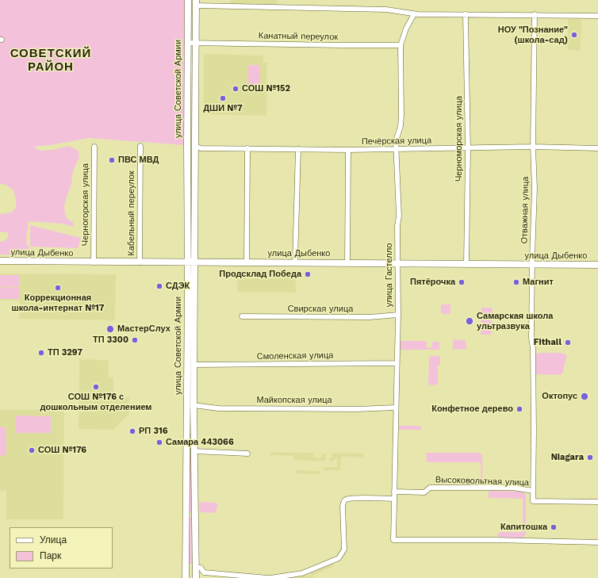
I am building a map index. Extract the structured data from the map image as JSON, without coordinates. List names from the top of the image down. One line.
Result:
{"streets":{"main road":["улица Советской Армии","улица Дыбенко"],"street":["Канатный переулок","Черноморская улица","Печёрская улица","Черногорская улица","Отважная улица","Кабельный переулок","улица Гастелло","Свирская улица","Смоленская улица","Майкопская улица","Высоковольтная улица"]},"crossings":[["Канатный переулок","улица Советской Армии"],["Канатный переулок","улица Гастелло"],["улица Советской Армии","Печёрская улица"],["улица Советской Армии","улица Дыбенко"],["улица Советской Армии","Смоленская улица"],["улица Советской Армии","Майкопская улица"],["Черноморская улица","Печёрская улица"],["Черноморская улица","улица Дыбенко"],["Печёрская улица","Отважная улица"],["Печёрская улица","улица Гастелло"],["Черногорская улица","улица Дыбенко"],["Отважная улица","улица Дыбенко"],["Отважная улица","Высоковольтная улица"],["Кабельный переулок","улица Дыбенко"],["улица Дыбенко","улица Гастелло"],["улица Гастелло","Свирская улица"],["улица Гастелло","Смоленская улица"],["улица Гастелло","Майкопская улица"],["улица Гастелло","Высоковольтная улица"]],"districts":["СОВЕТСКИЙ РАЙОН"],"places":["НОУ \"Познание\" (школа-сад)","СОШ №152","ДШИ №7","ПВС МВД","Продсклад Победа","Пятёрочка","Магнит","СДЭК","Коррекционная школа-интернат №17","Самарская школа ультразвука","МастерСлух","ТП 3300","Fithall","ТП 3297","СОШ №176 с дошкольным отделением","Октопус","Конфетное дерево","РП 316","Самара 443066","СОШ №176","Niagara","Капитошка"],"legend":["Улица","Парк"]}
